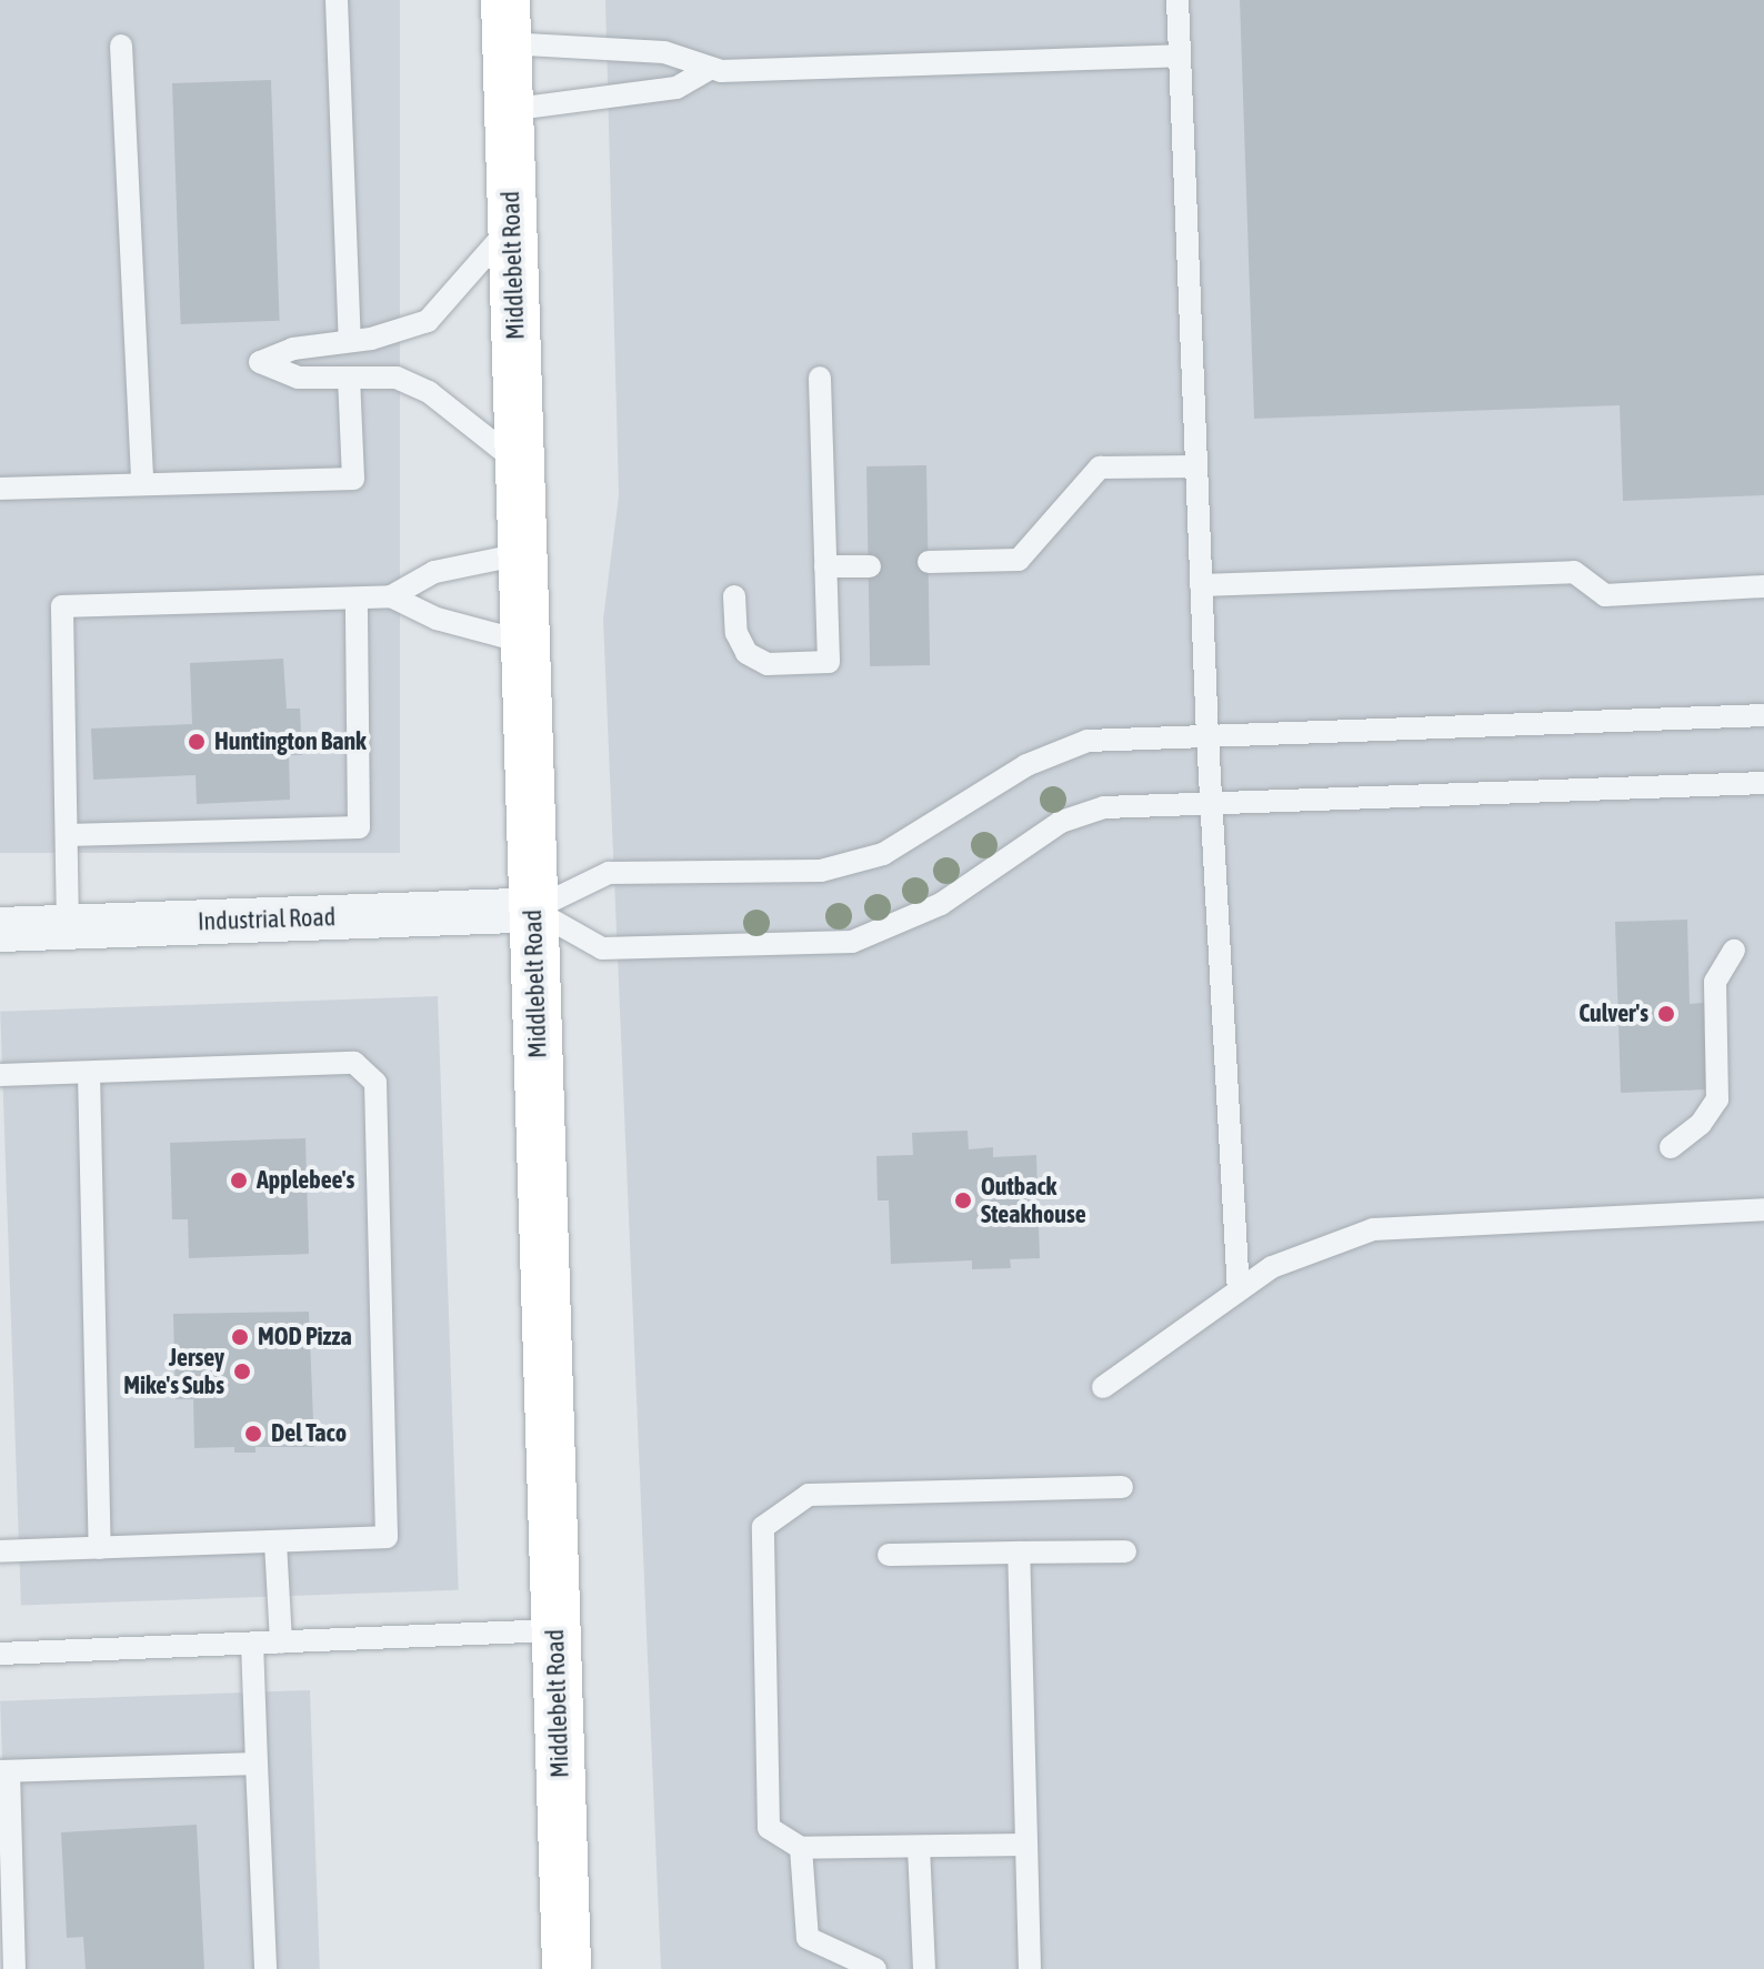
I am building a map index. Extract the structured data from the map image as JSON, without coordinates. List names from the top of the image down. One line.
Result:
{"streets":{"main road":["Middlebelt Road"],"street":["Industrial Road"]},"crossings":[["Middlebelt Road","Industrial Road"]],"places":["Huntington Bank","Culver's","Applebee's","Outback Steakhouse","MOD Pizza","Jersey Mike's Subs","Del Taco"]}
